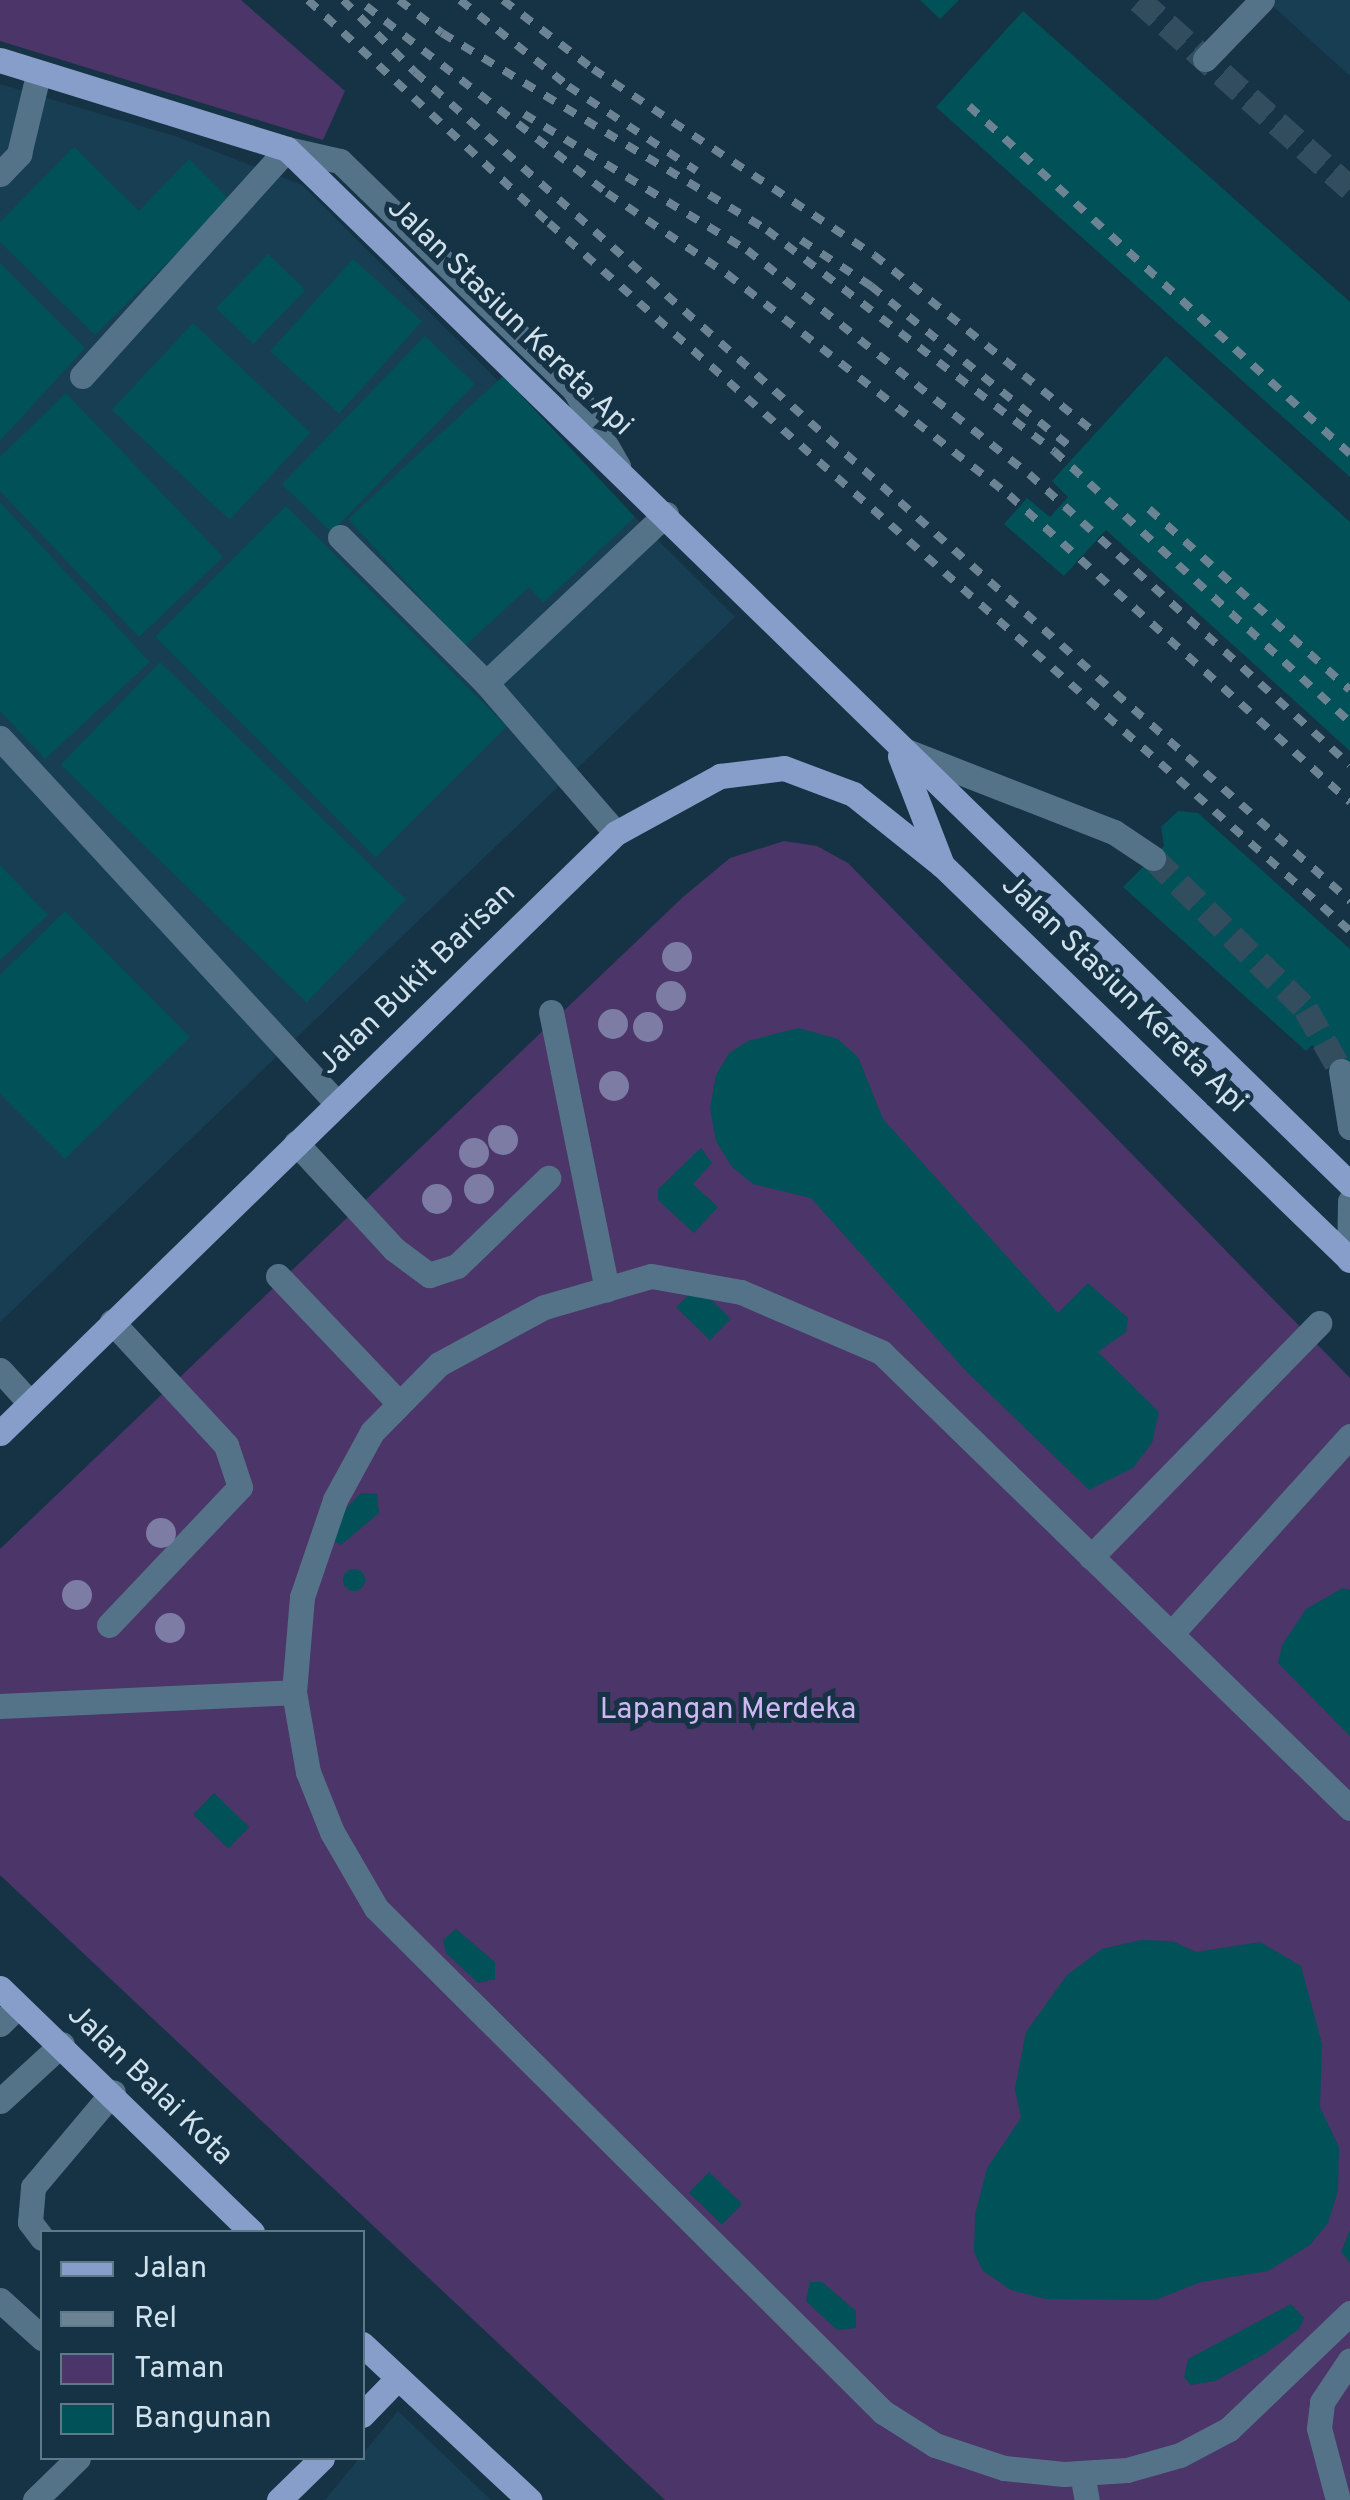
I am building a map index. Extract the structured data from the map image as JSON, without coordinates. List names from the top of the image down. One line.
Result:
{"streets":{"main road":["Jalan Stasiun Kereta Api","Jalan Bukit Barisan","Jalan Balai Kota"]},"crossings":[["Jalan Stasiun Kereta Api","Jalan Bukit Barisan"]],"parks":["Lapangan Merdeka"],"legend":["Jalan","Rel","Taman","Bangunan"]}
